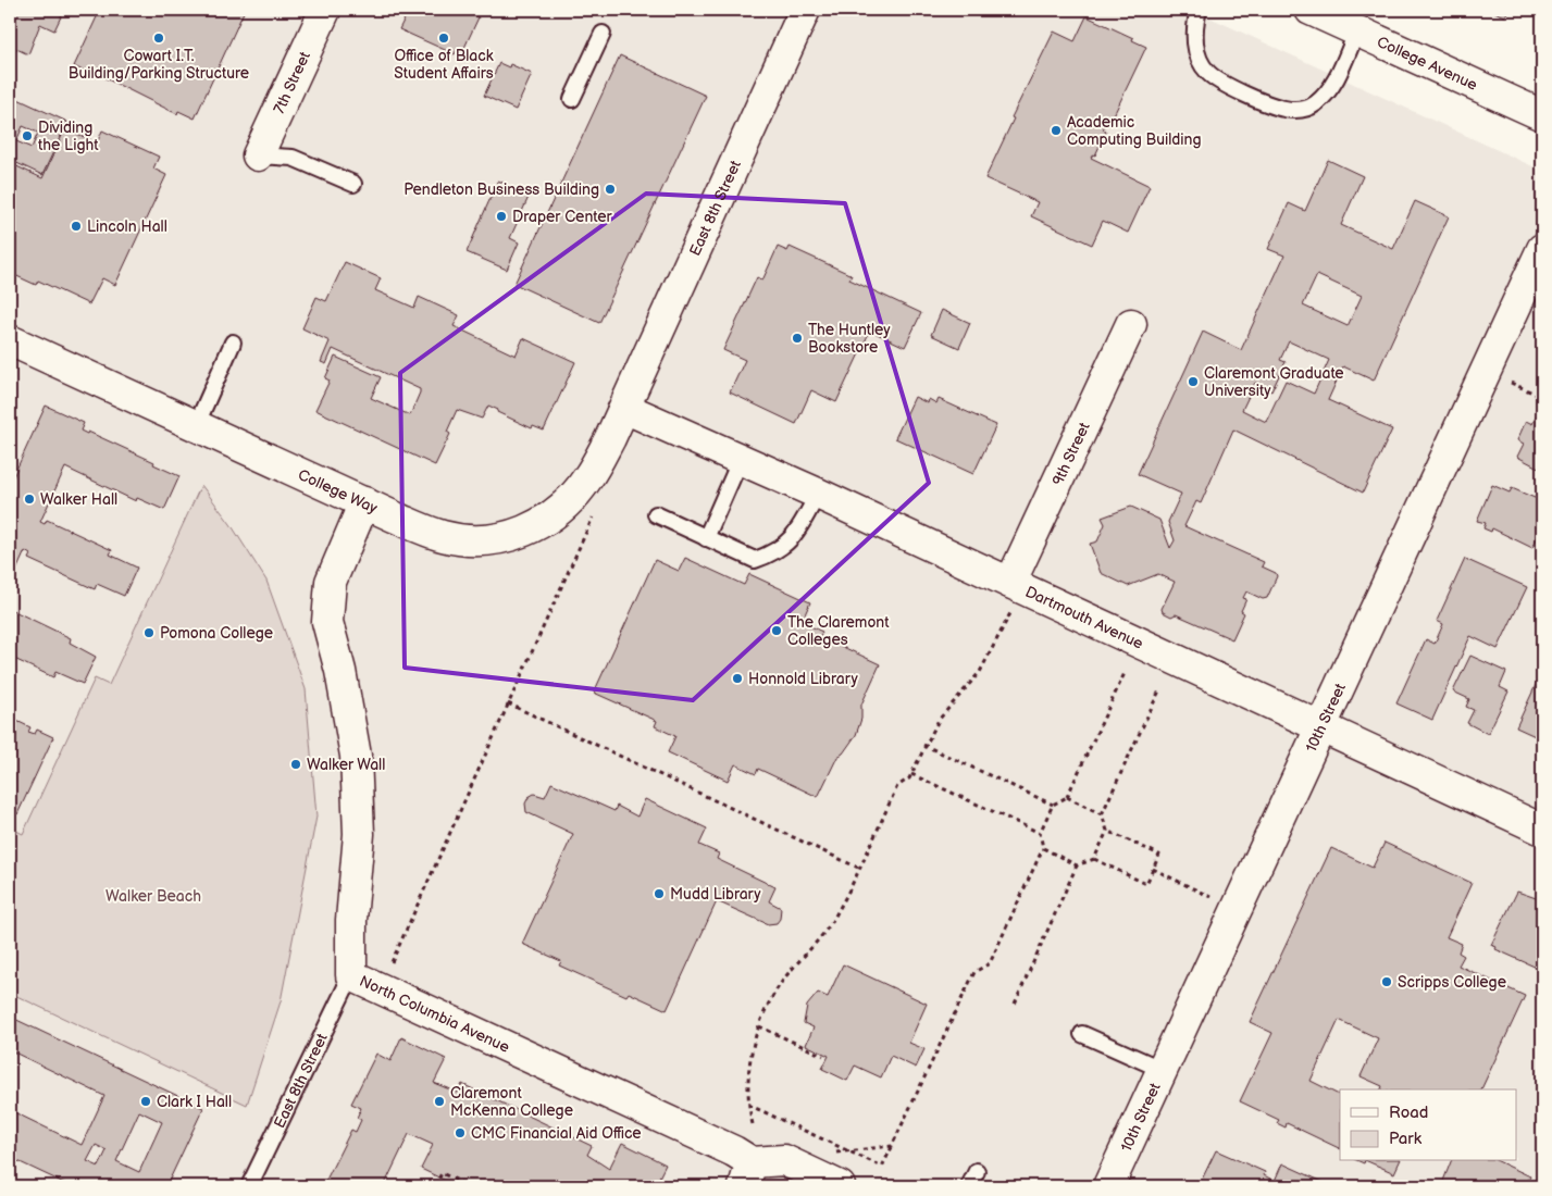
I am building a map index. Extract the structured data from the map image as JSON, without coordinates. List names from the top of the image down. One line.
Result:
{"streets":{"street":["College Avenue","7th Street","East 8th Street","9th Street","College Way","Dartmouth Avenue","10th Street","North Columbia Avenue"]},"crossings":[["East 8th Street","College Way"],["East 8th Street","Dartmouth Avenue"],["East 8th Street","North Columbia Avenue"],["9th Street","Dartmouth Avenue"],["College Way","Dartmouth Avenue"],["College Way","North Columbia Avenue"],["Dartmouth Avenue","10th Street"]],"parks":["Walker Beach"],"places":["Cowart I.T. Building/Parking Structure","Office of Black Student Affairs","Academic Computing Building","Dividing the Light","Pendleton Business Building","Draper Center","Lincoln Hall","The Huntley Bookstore","Claremont Graduate University","Walker Hall","The Claremont Colleges","Pomona College","Honnold Library","Walker Wall","Mudd Library","Scripps College","Clark I Hall","Claremont McKenna College","CMC Financial Aid Office"],"legend":["Road","Park"]}
